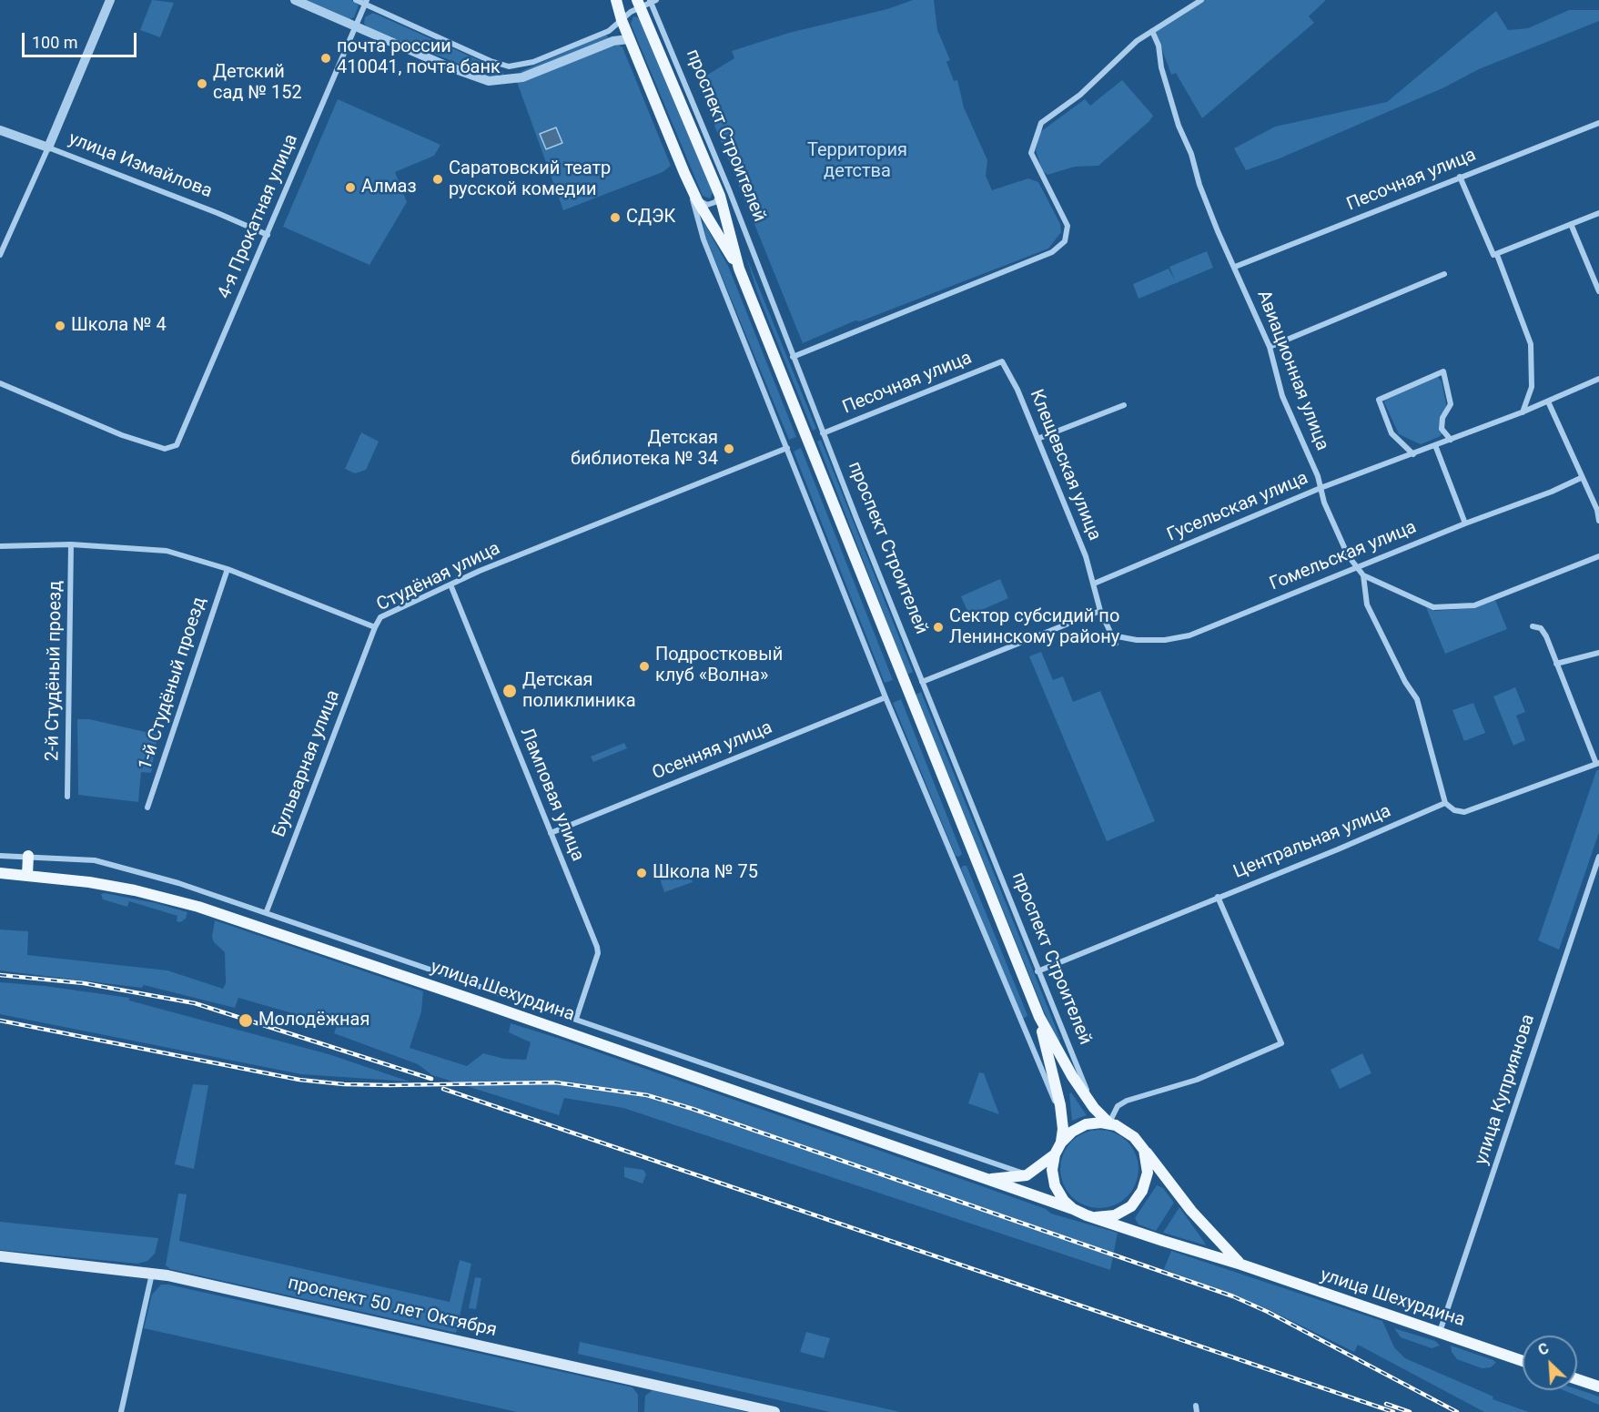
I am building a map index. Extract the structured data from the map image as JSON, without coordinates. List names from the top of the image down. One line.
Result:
{"streets":{"main road":["проспект Строителей","улица Шехурдина","проспект 50 лет Октября"],"street":["улица Измайлова","Песочная улица","4-я Прокатная улица","Авиационная улица","Клещевская улица","Гусельская улица","Гомельская улица","Студёная улица","2-й Студёный проезд","1-й Студёный проезд","Осенняя улица","Бульварная улица","Ламповая улица","Центральная улица","улица Куприянова"]},"crossings":[["проспект Строителей","Песочная улица"],["проспект Строителей","Студёная улица"],["проспект Строителей","Осенняя улица"],["проспект Строителей","Центральная улица"],["проспект Строителей","улица Шехурдина"],["улица Измайлова","4-я Прокатная улица"],["Песочная улица","Авиационная улица"],["Песочная улица","Клещевская улица"],["Авиационная улица","Гусельская улица"],["Авиационная улица","Гомельская улица"],["Клещевская улица","Гусельская улица"],["Студёная улица","2-й Студёный проезд"],["Студёная улица","1-й Студёный проезд"],["Студёная улица","Бульварная улица"],["Студёная улица","Ламповая улица"],["Осенняя улица","Ламповая улица"],["улица Шехурдина","улица Куприянова"]],"parks":["Территория детства"],"places":["почта россии 410041, почта банк","Детский сад № 152","Саратовский театр русской комедии","Алмаз","СДЭК","Школа № 4","Детская библиотека № 34","Сектор субсидий по Ленинскому району","Подростковый клуб «Волна»","Детская поликлиника","Школа № 75","Молодёжная"],"scale_bar":"100 m","north":"top left"}
